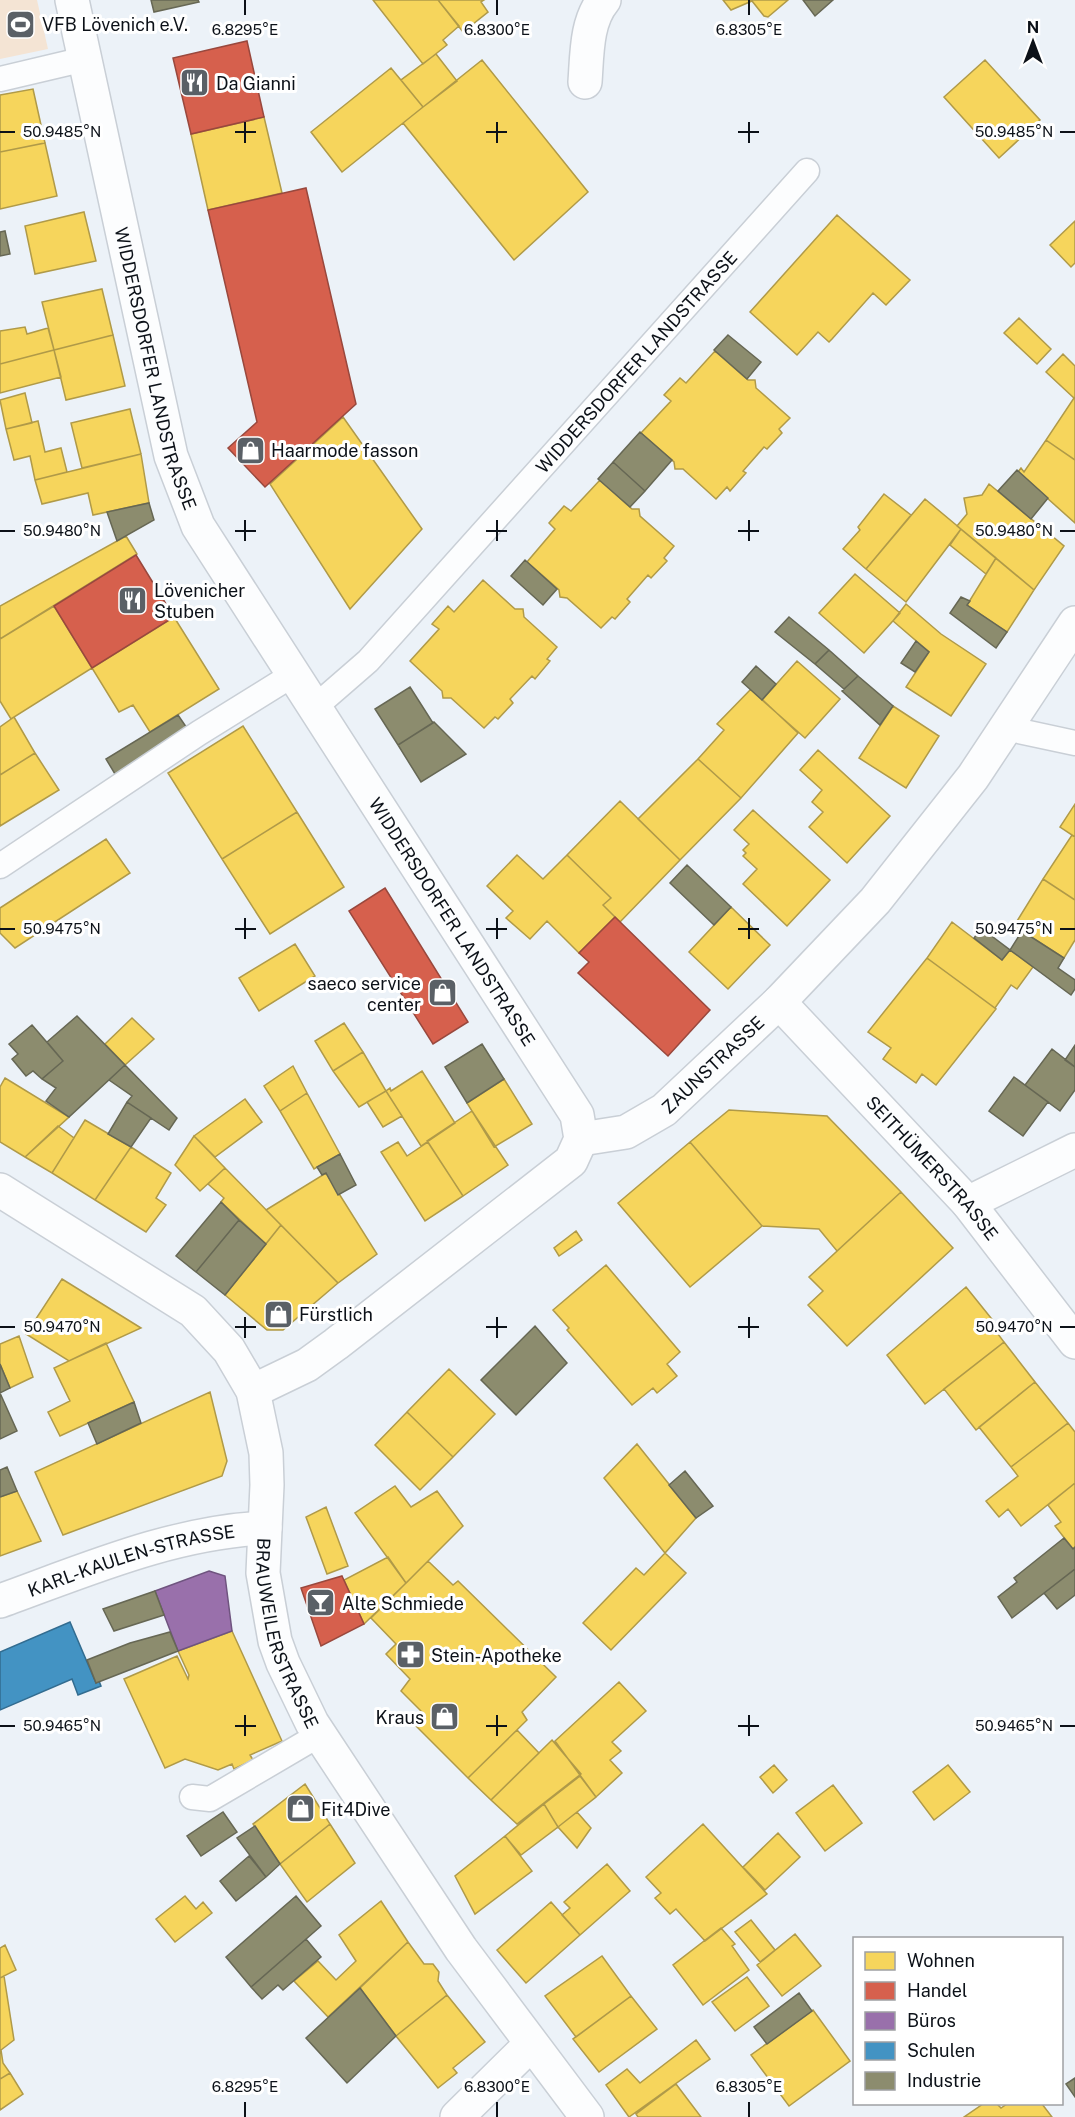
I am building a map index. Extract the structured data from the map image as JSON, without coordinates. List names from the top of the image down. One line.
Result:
{"streets":{"street":["WIDDERSDORFER LANDSTRASSE","ZAUNSTRASSE","SEITHÜMERSTRASSE","KARL-KAULEN-STRASSE","BRAUWEILERSTRASSE"]},"crossings":[["WIDDERSDORFER LANDSTRASSE","ZAUNSTRASSE"],["ZAUNSTRASSE","SEITHÜMERSTRASSE"],["KARL-KAULEN-STRASSE","BRAUWEILERSTRASSE"]],"places":{"sports":["VFB Lövenich e.V."],"restaurant":["Da Gianni","Lövenicher Stuben"],"shop":["Haarmode fasson","saeco service center","Fürstlich","Kraus","Fit4Dive"],"bar":["Alte Schmiede"],"pharmacy":["Stein-Apotheke"]},"legend":["Wohnen","Handel","Büros","Schulen","Industrie"],"north":"top","coordinates":["6.8295°E","6.8300°E","6.8305°E","50.9485°N","50.9480°N","50.9475°N","50.9470°N","50.9465°N"]}
